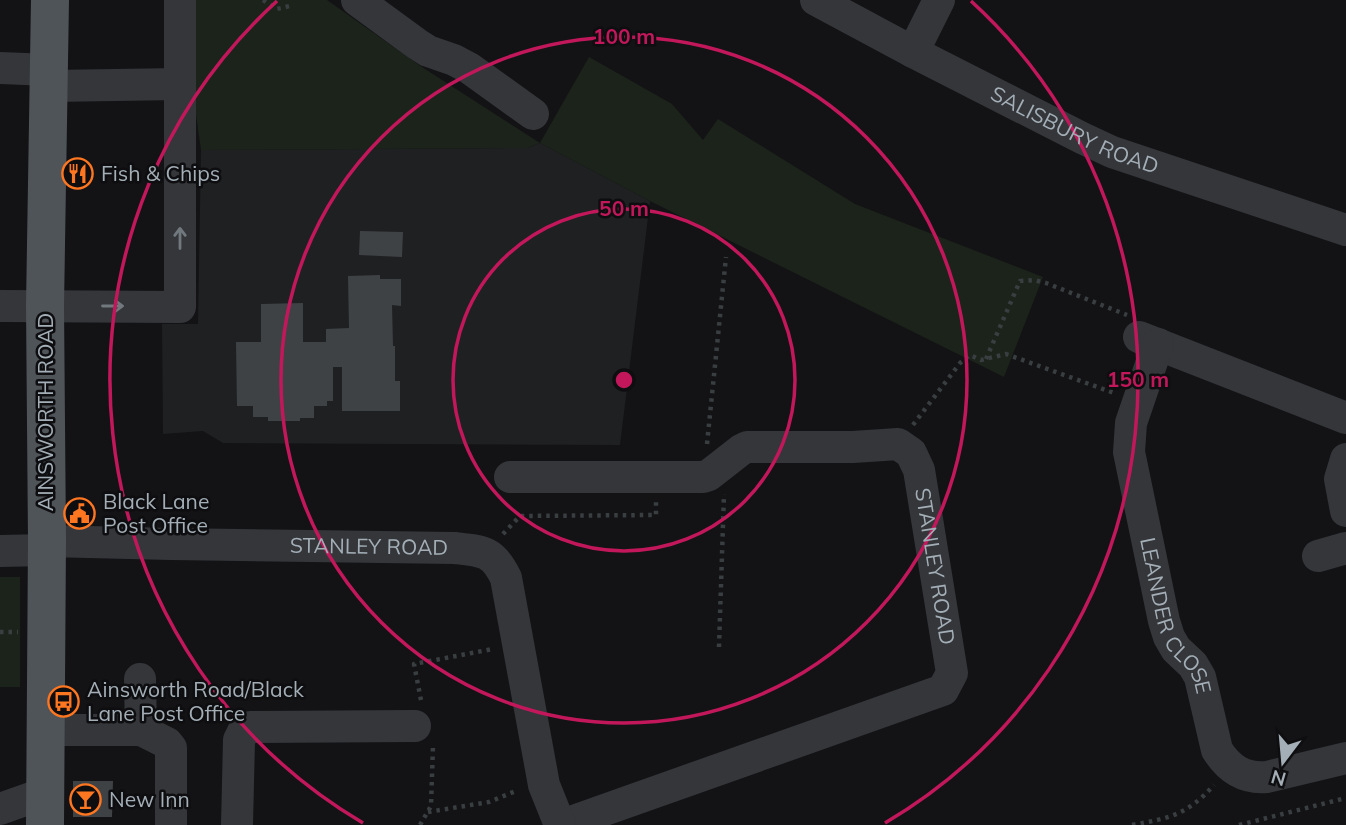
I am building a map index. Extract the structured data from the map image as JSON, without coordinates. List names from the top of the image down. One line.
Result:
{"streets":{"main road":["AINSWORTH ROAD"],"street":["SALISBURY ROAD","STANLEY ROAD","LEANDER CLOSE"]},"crossings":[["AINSWORTH ROAD","STANLEY ROAD"]],"places":{"restaurant":["Fish & Chips"],"public building":["Black Lane Post Office"],"bus stop":["Ainsworth Road/Black Lane Post Office"],"bar":["New Inn"]},"north":"bottom","rings":["100 m","50 m","150 m"]}
